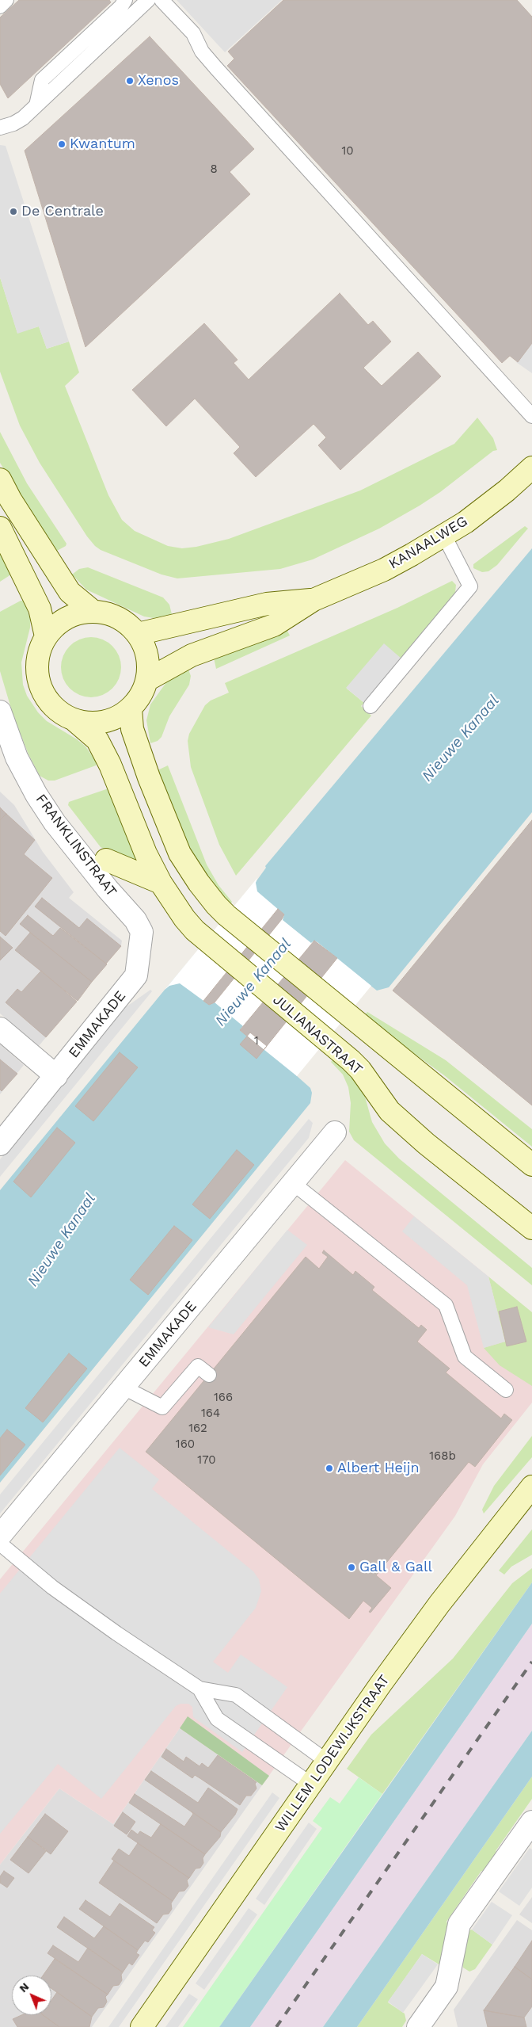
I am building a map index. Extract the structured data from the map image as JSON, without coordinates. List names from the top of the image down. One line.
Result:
{"streets":{"main road":["KANAALWEG","JULIANASTRAAT","WILLEM LODEWIJKSTRAAT"],"street":["FRANKLINSTRAAT","EMMAKADE"]},"crossings":[["FRANKLINSTRAAT","EMMAKADE"]],"water":["Nieuwe Kanaal"],"places":["Xenos","Kwantum","De Centrale","Albert Heijn","Gall & Gall"],"house_numbers":["10","8","1","166","164","162","160","168b","170"],"north":"top left"}
